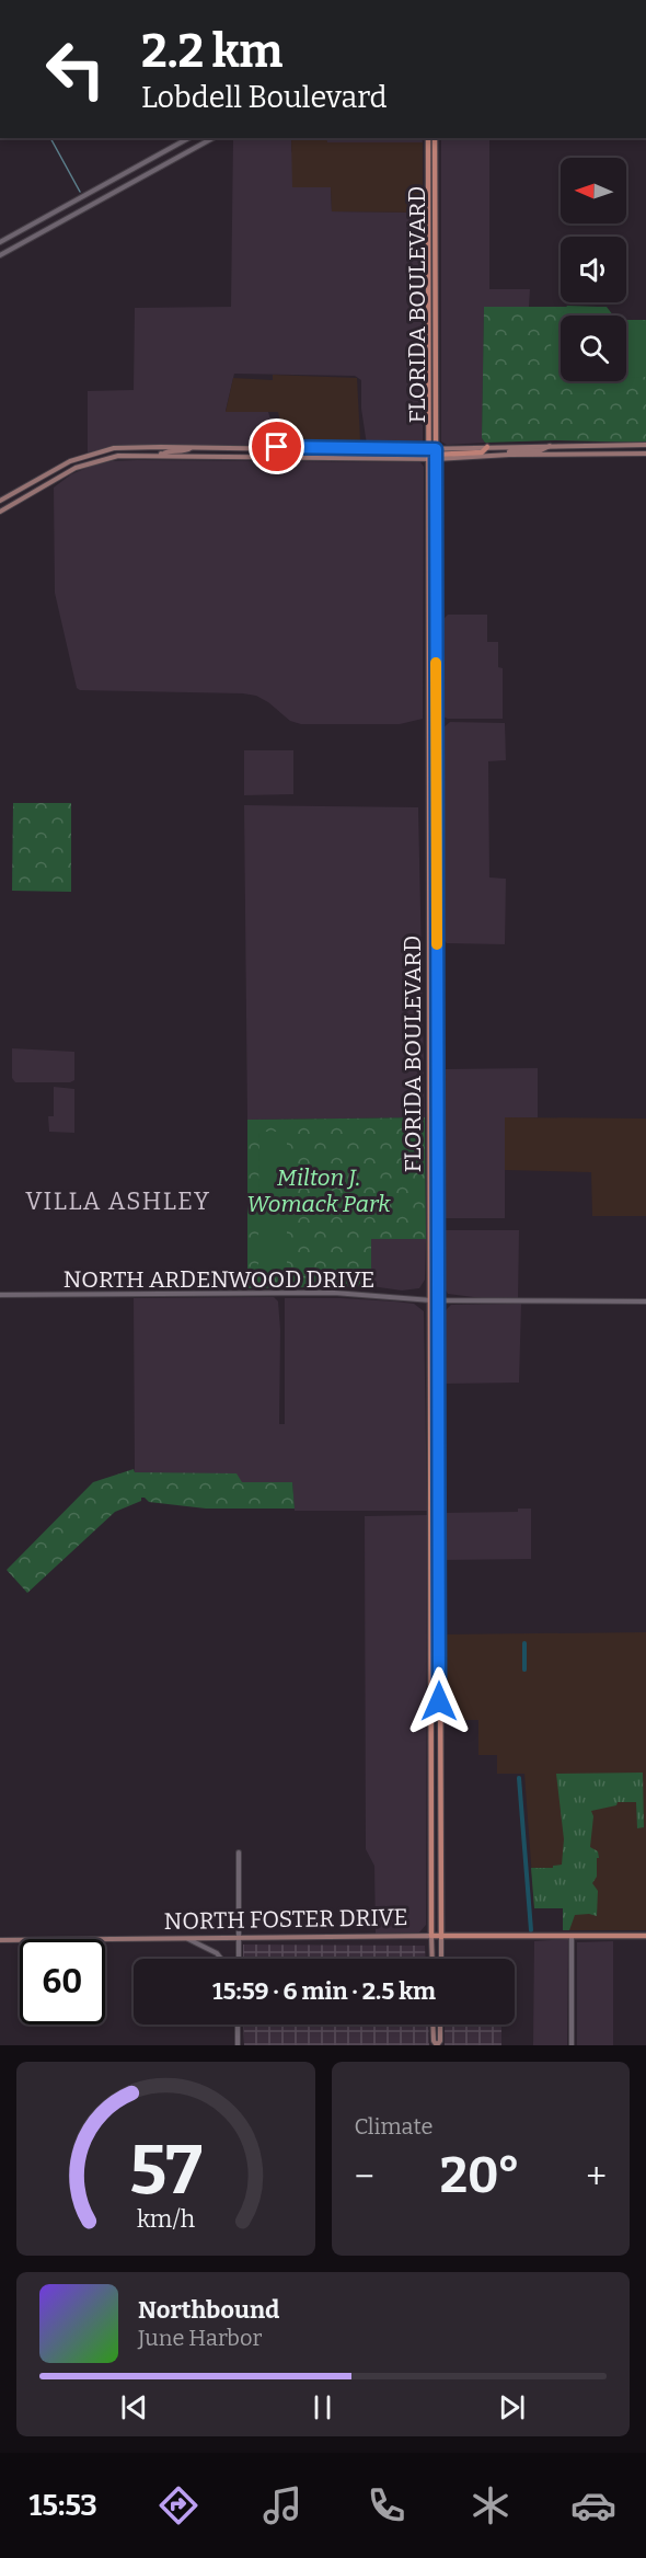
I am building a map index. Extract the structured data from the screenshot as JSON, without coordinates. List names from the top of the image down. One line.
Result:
{"streets":{"main road":["FLORIDA BOULEVARD","NORTH FOSTER DRIVE"],"street":["NORTH ARDENWOOD DRIVE"]},"crossings":[["FLORIDA BOULEVARD","NORTH ARDENWOOD DRIVE"],["FLORIDA BOULEVARD","NORTH FOSTER DRIVE"]],"districts":["VILLA ASHLEY"],"parks":["Milton J. Womack Park"],"north":"left","page":{"turn":["2.2 km","Lobdell Boulevard"],"limit":"60","trip":"15:59 · 6 min · 2.5 km","tile":"Climate","heat":["−","20°","+"],"song":["Northbound","June Harbor"],"tabs":"15:53","gauge":["57","km/h"]}}
